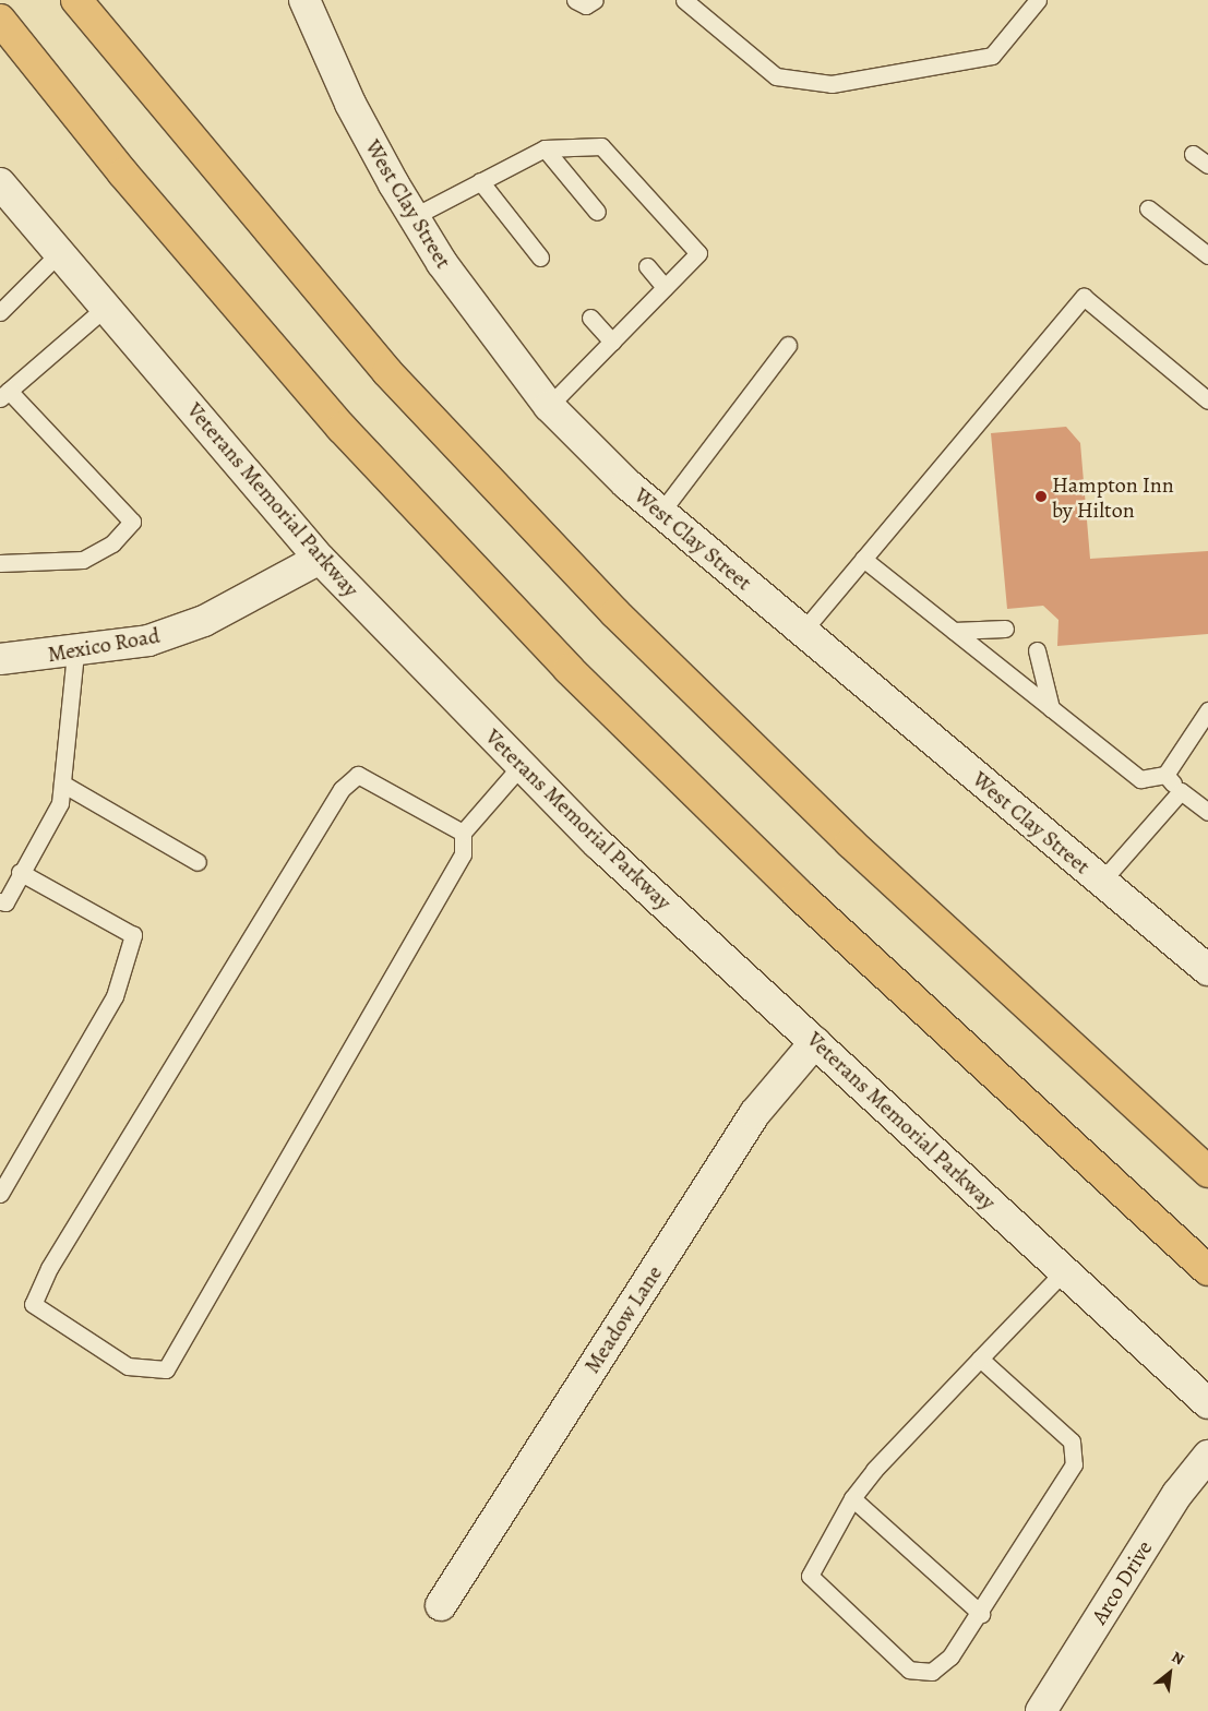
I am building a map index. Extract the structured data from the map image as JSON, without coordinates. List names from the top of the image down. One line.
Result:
{"streets":{"street":["West Clay Street","Veterans Memorial Parkway","Mexico Road","Meadow Lane","Arco Drive"]},"crossings":[["Veterans Memorial Parkway","Mexico Road"],["Veterans Memorial Parkway","Meadow Lane"]],"places":["Hampton Inn by Hilton"],"north":"top right"}
